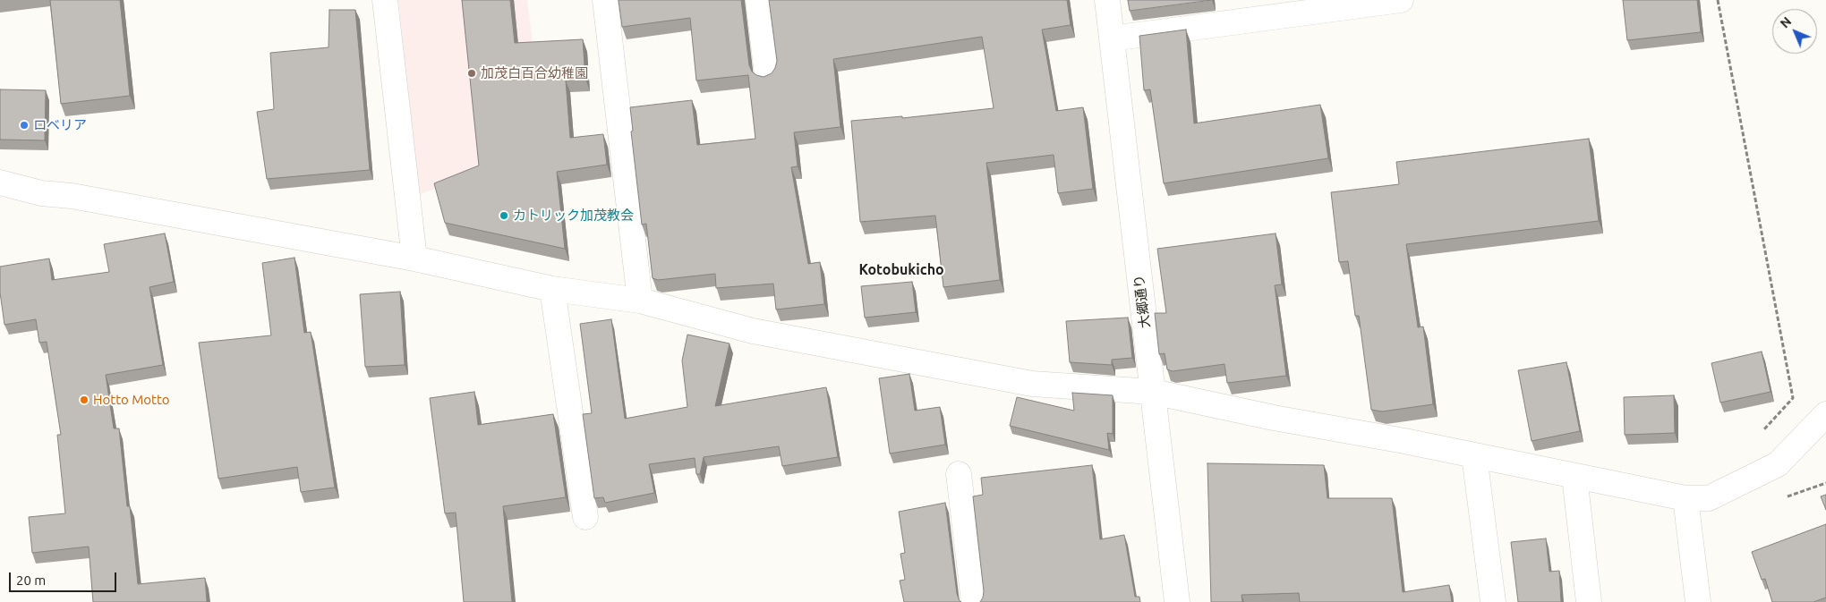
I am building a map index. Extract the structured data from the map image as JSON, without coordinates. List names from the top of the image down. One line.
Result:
{"streets":{"street":["大郷通り"]},"districts":["Kotobukicho"],"places":["加茂白百合幼稚園","ロベリア","カトリック加茂教会","Hotto Motto"],"scale_bar":"20 m","north":"top left"}
